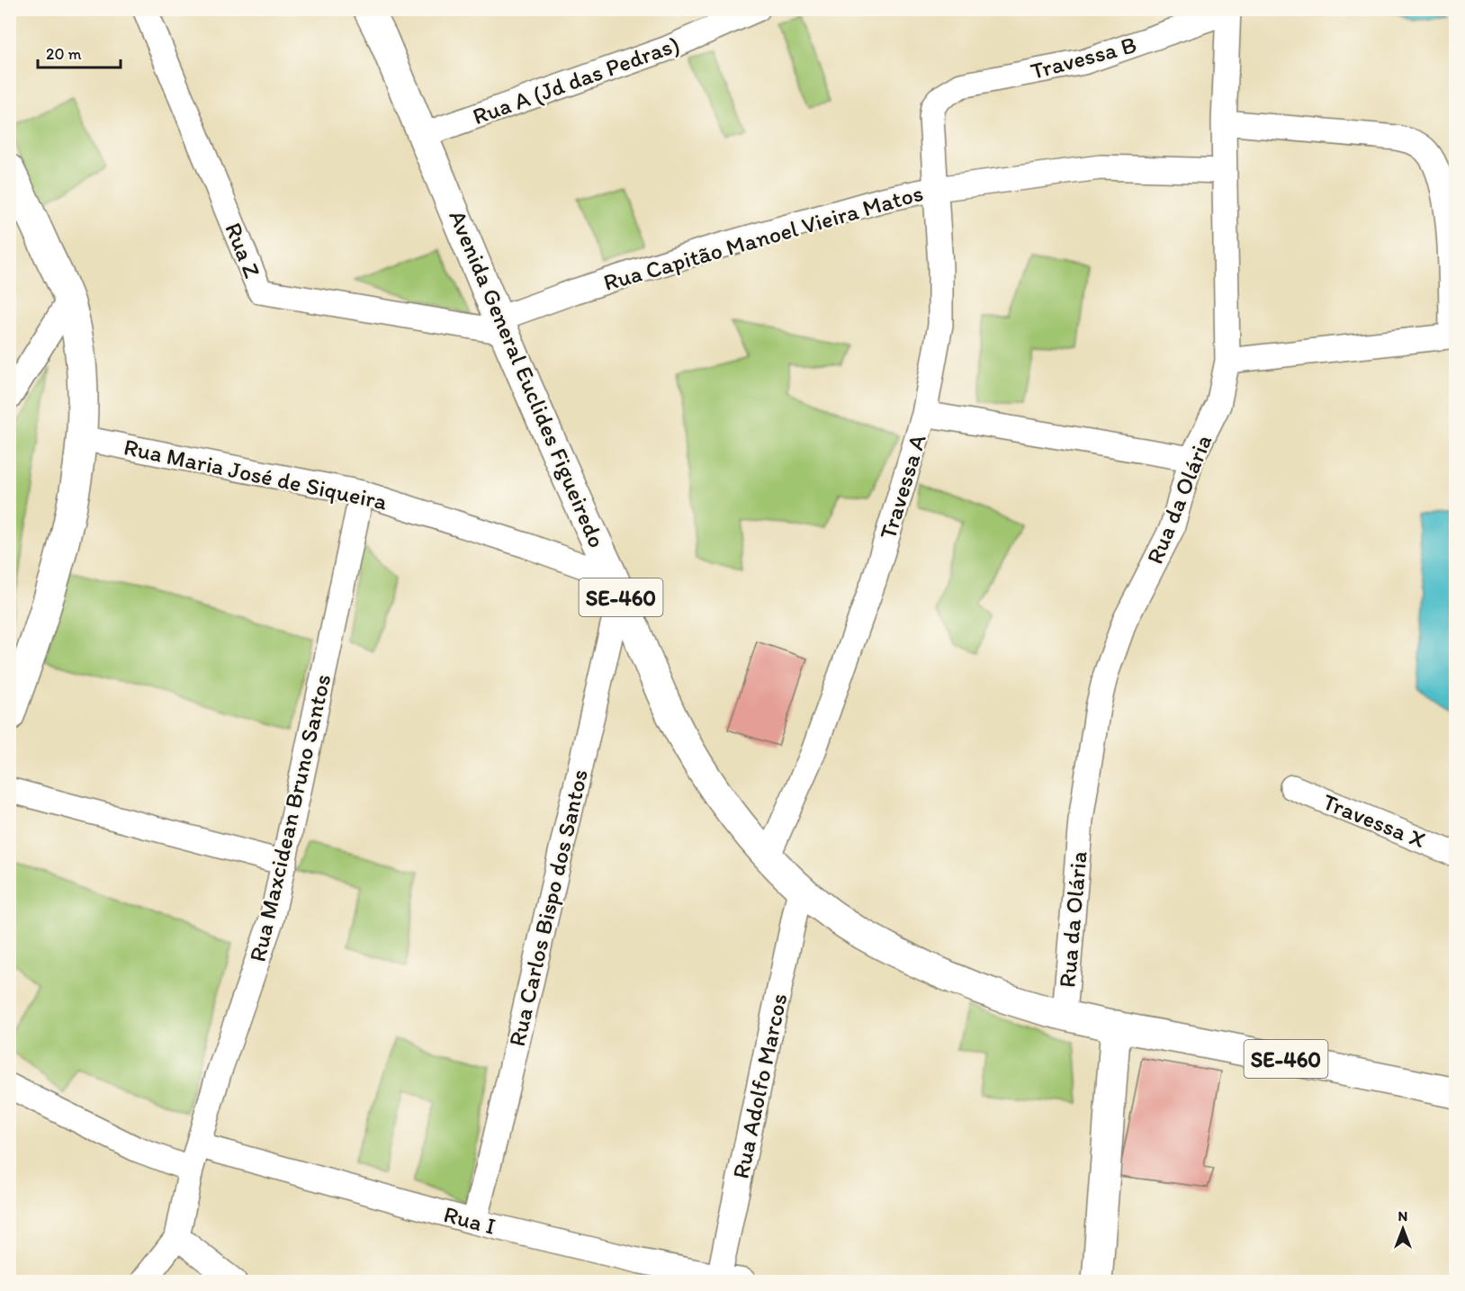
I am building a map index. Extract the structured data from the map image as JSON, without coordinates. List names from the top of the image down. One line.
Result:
{"streets":{"main road":["Avenida General Euclides Figueiredo","SE-460"],"street":["Travessa B","Rua A (Jd das Pedras)","Rua Capitão Manoel Vieira Matos","Rua Z","Rua Maria José de Siqueira","Travessa A","Rua da Olária","Rua Maxcidean Bruno Santos","Travessa X","Rua Carlos Bispo dos Santos","Rua Adolfo Marcos","Rua I"]},"crossings":[["Travessa B","Travessa A"],["Travessa B","Rua da Olária"],["Rua A (Jd das Pedras)","Avenida General Euclides Figueiredo"],["Rua Capitão Manoel Vieira Matos","Rua Z"],["Rua Capitão Manoel Vieira Matos","Avenida General Euclides Figueiredo"],["Rua Capitão Manoel Vieira Matos","Travessa A"],["Rua Capitão Manoel Vieira Matos","Rua da Olária"],["Rua Z","Avenida General Euclides Figueiredo"],["Avenida General Euclides Figueiredo","Rua Maria José de Siqueira"],["Avenida General Euclides Figueiredo","Travessa A"],["Avenida General Euclides Figueiredo","Rua da Olária"],["Avenida General Euclides Figueiredo","Rua Carlos Bispo dos Santos"],["Avenida General Euclides Figueiredo","Rua Adolfo Marcos"],["Rua Maria José de Siqueira","Rua Maxcidean Bruno Santos"],["Rua Maria José de Siqueira","Rua Carlos Bispo dos Santos"],["Rua Maxcidean Bruno Santos","Rua I"],["Rua Carlos Bispo dos Santos","Rua I"],["Rua Adolfo Marcos","Rua I"]],"scale_bar":"20 m","north":"top"}
